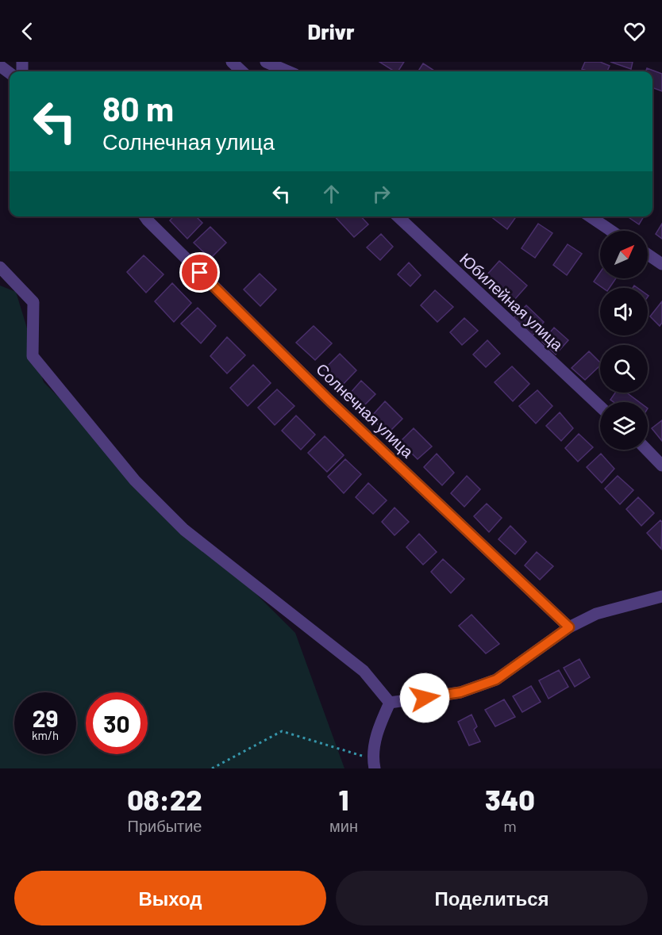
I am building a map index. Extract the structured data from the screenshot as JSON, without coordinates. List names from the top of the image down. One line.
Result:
{"streets":{"street":["Юбилейная улица","Солнечная улица"]},"north":"top right","page":{"header":"Drivr","turn":["80 m","Солнечная улица"],"speed":"29 km/h","limit":"30","eta":["08:22","Прибытие","1","мин","340","m"],"buttons":["Выход","Поделиться"]}}
